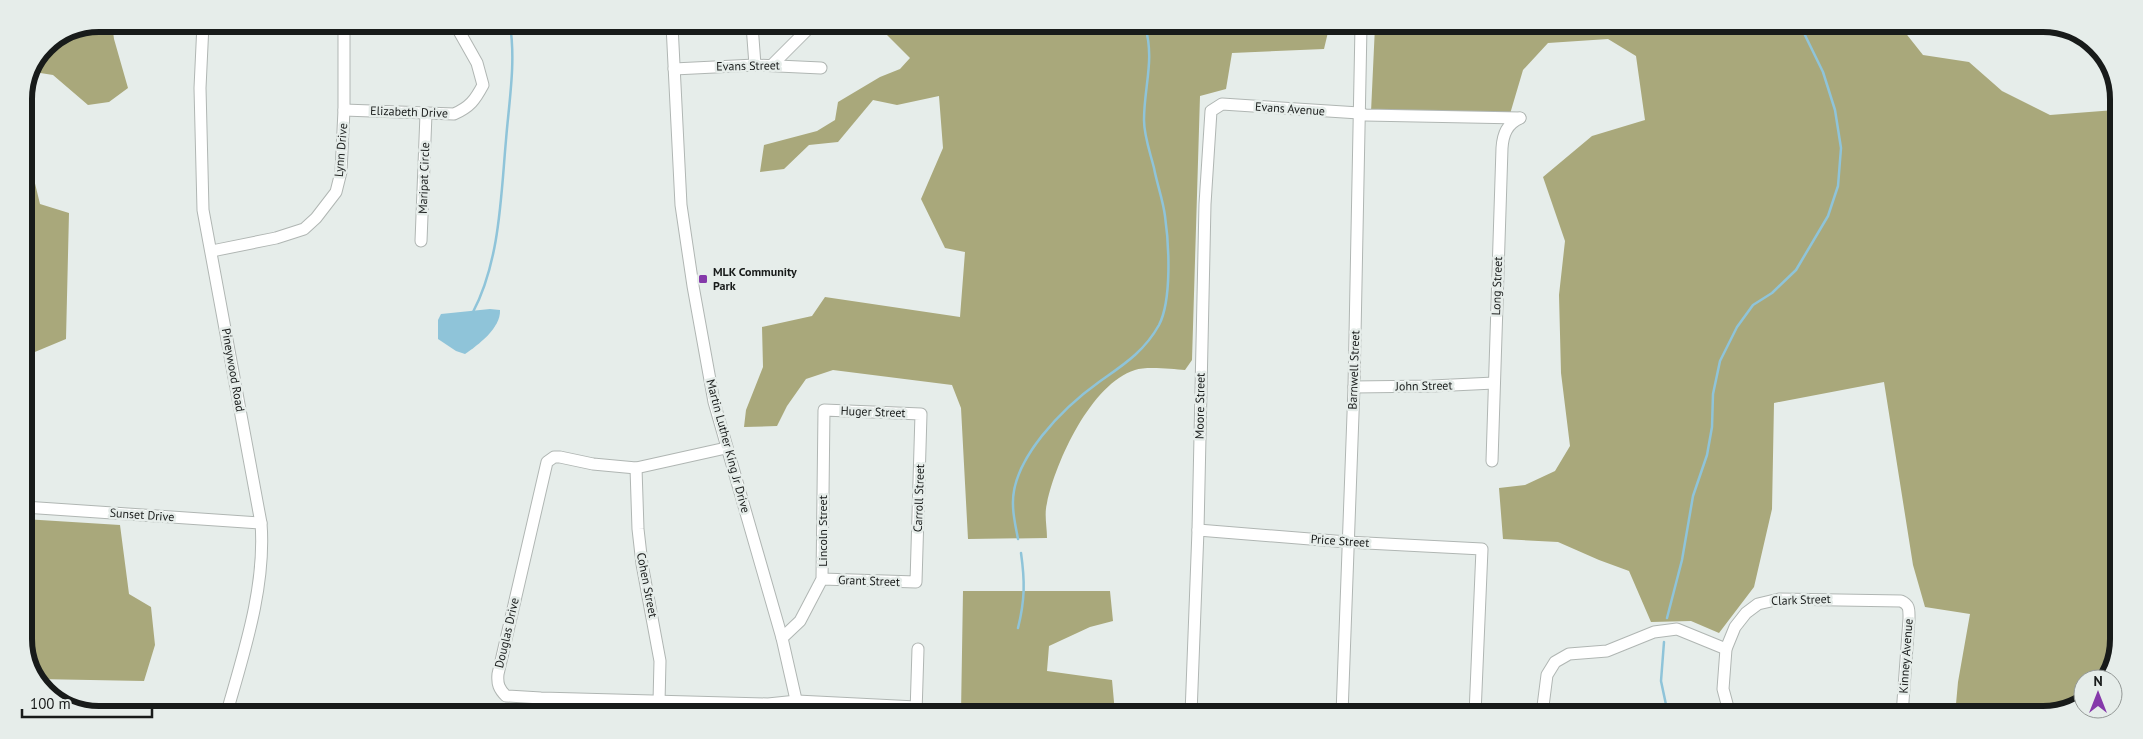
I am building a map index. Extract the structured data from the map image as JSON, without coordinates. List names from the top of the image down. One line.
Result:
{"streets":{"street":["Evans Street","Evans Avenue","Elizabeth Drive","Lynn Drive","Maripat Circle","Long Street","Pineywood Road","Barnwell Street","John Street","Moore Street","Huger Street","Martin Luther King Jr Drive","Carroll Street","Sunset Drive","Lincoln Street","Price Street","Grant Street","Cohen Street","Clark Street","Douglas Drive","Kinney Avenue"]},"crossings":[["Evans Street","Martin Luther King Jr Drive"],["Evans Avenue","Long Street"],["Evans Avenue","Barnwell Street"],["Evans Avenue","Moore Street"],["Elizabeth Drive","Lynn Drive"],["Elizabeth Drive","Maripat Circle"],["Lynn Drive","Pineywood Road"],["Long Street","John Street"],["Pineywood Road","Sunset Drive"],["Barnwell Street","John Street"],["Barnwell Street","Price Street"],["Moore Street","Price Street"],["Huger Street","Carroll Street"],["Huger Street","Lincoln Street"],["Martin Luther King Jr Drive","Lincoln Street"],["Martin Luther King Jr Drive","Douglas Drive"],["Carroll Street","Grant Street"],["Lincoln Street","Grant Street"],["Cohen Street","Douglas Drive"],["Clark Street","Kinney Avenue"]],"places":{"transit":["MLK Community Park"]},"scale_bar":"100 m","north":"top"}
